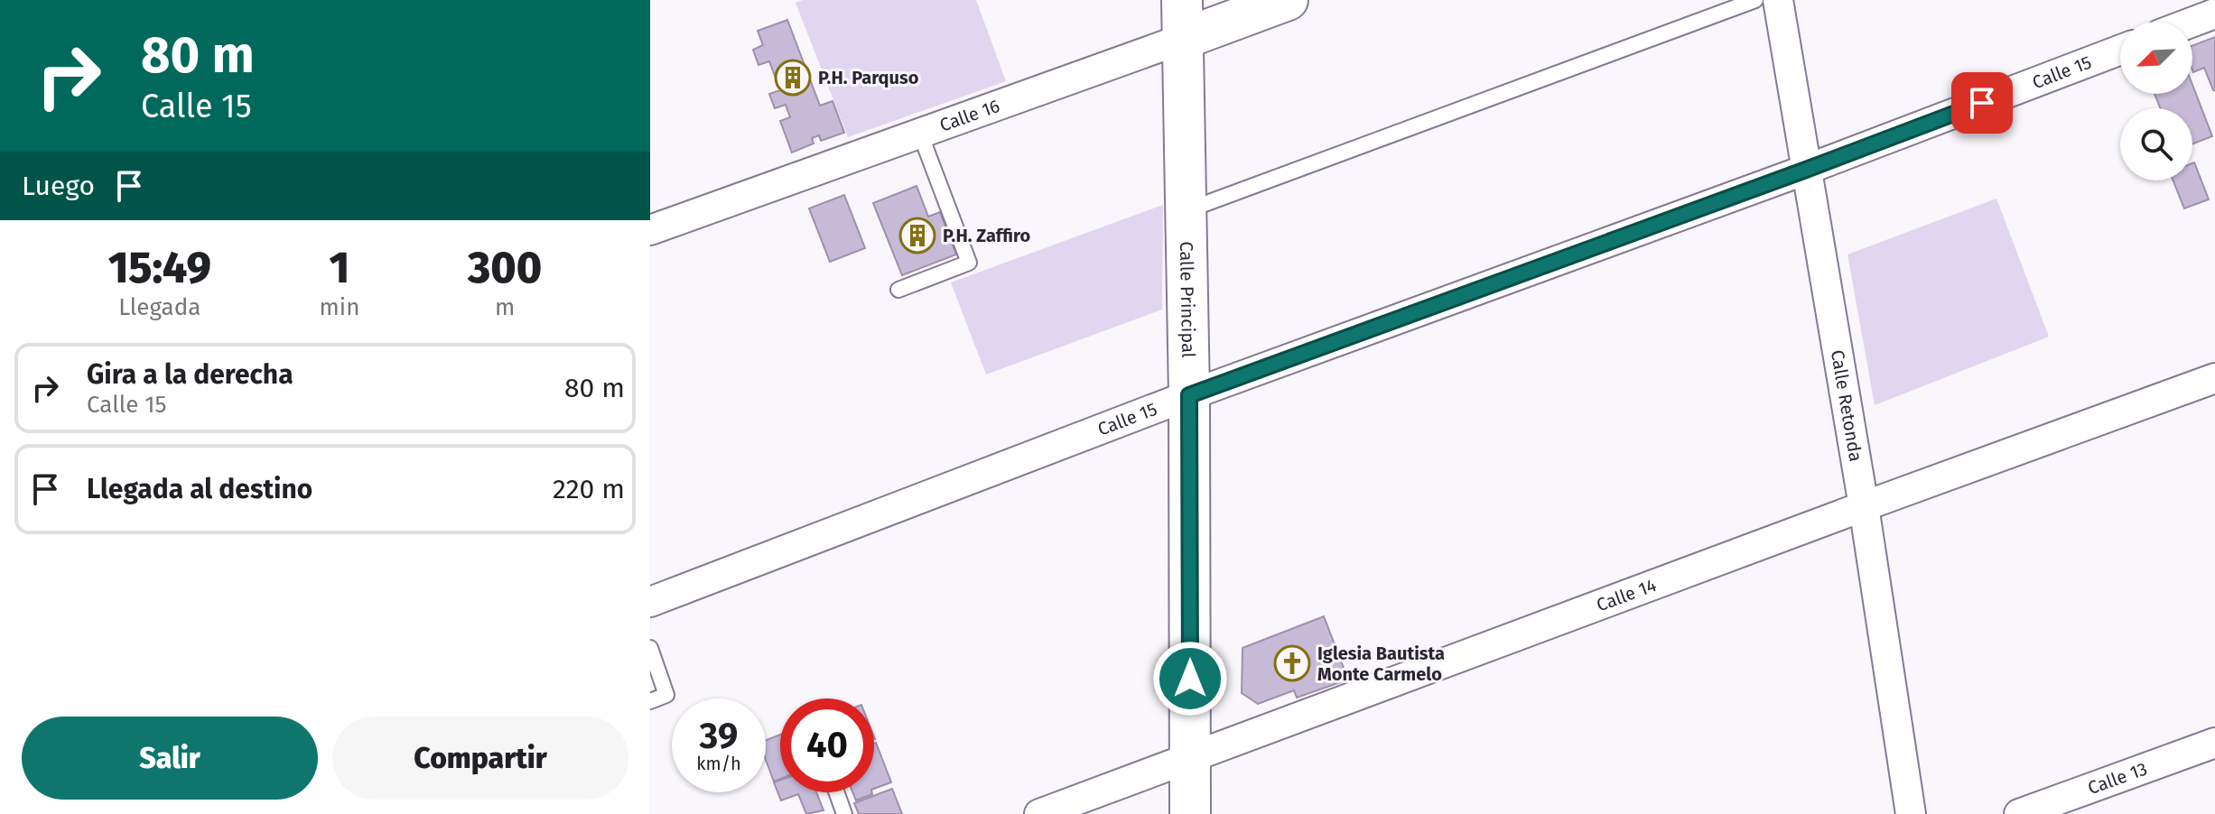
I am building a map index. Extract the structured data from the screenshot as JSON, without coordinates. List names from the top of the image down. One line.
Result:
{"streets":{"street":["Calle 15","Calle 16","Calle Principal","Calle Retonda","Calle 14","Calle 13"]},"crossings":[["Calle 15","Calle Principal"],["Calle 15","Calle Retonda"],["Calle 16","Calle Principal"],["Calle Principal","Calle 14"],["Calle Retonda","Calle 14"]],"places":{"building":["P.H. Parquso","P.H. Zaffiro"],"church":["Iglesia Bautista Monte Carmelo"]},"north":"bottom left","page":{"turn":["80 m","Calle 15"],"then":"Luego","eta":["15:49","Llegada","1","min","300","m"],"list":[{"name":"Gira a la derecha","note":"Calle 15","value":"80 m"},{"name":"Llegada al destino","value":"220 m"}],"speed":"39 km/h","limit":"40","buttons":["Salir","Compartir"]}}
